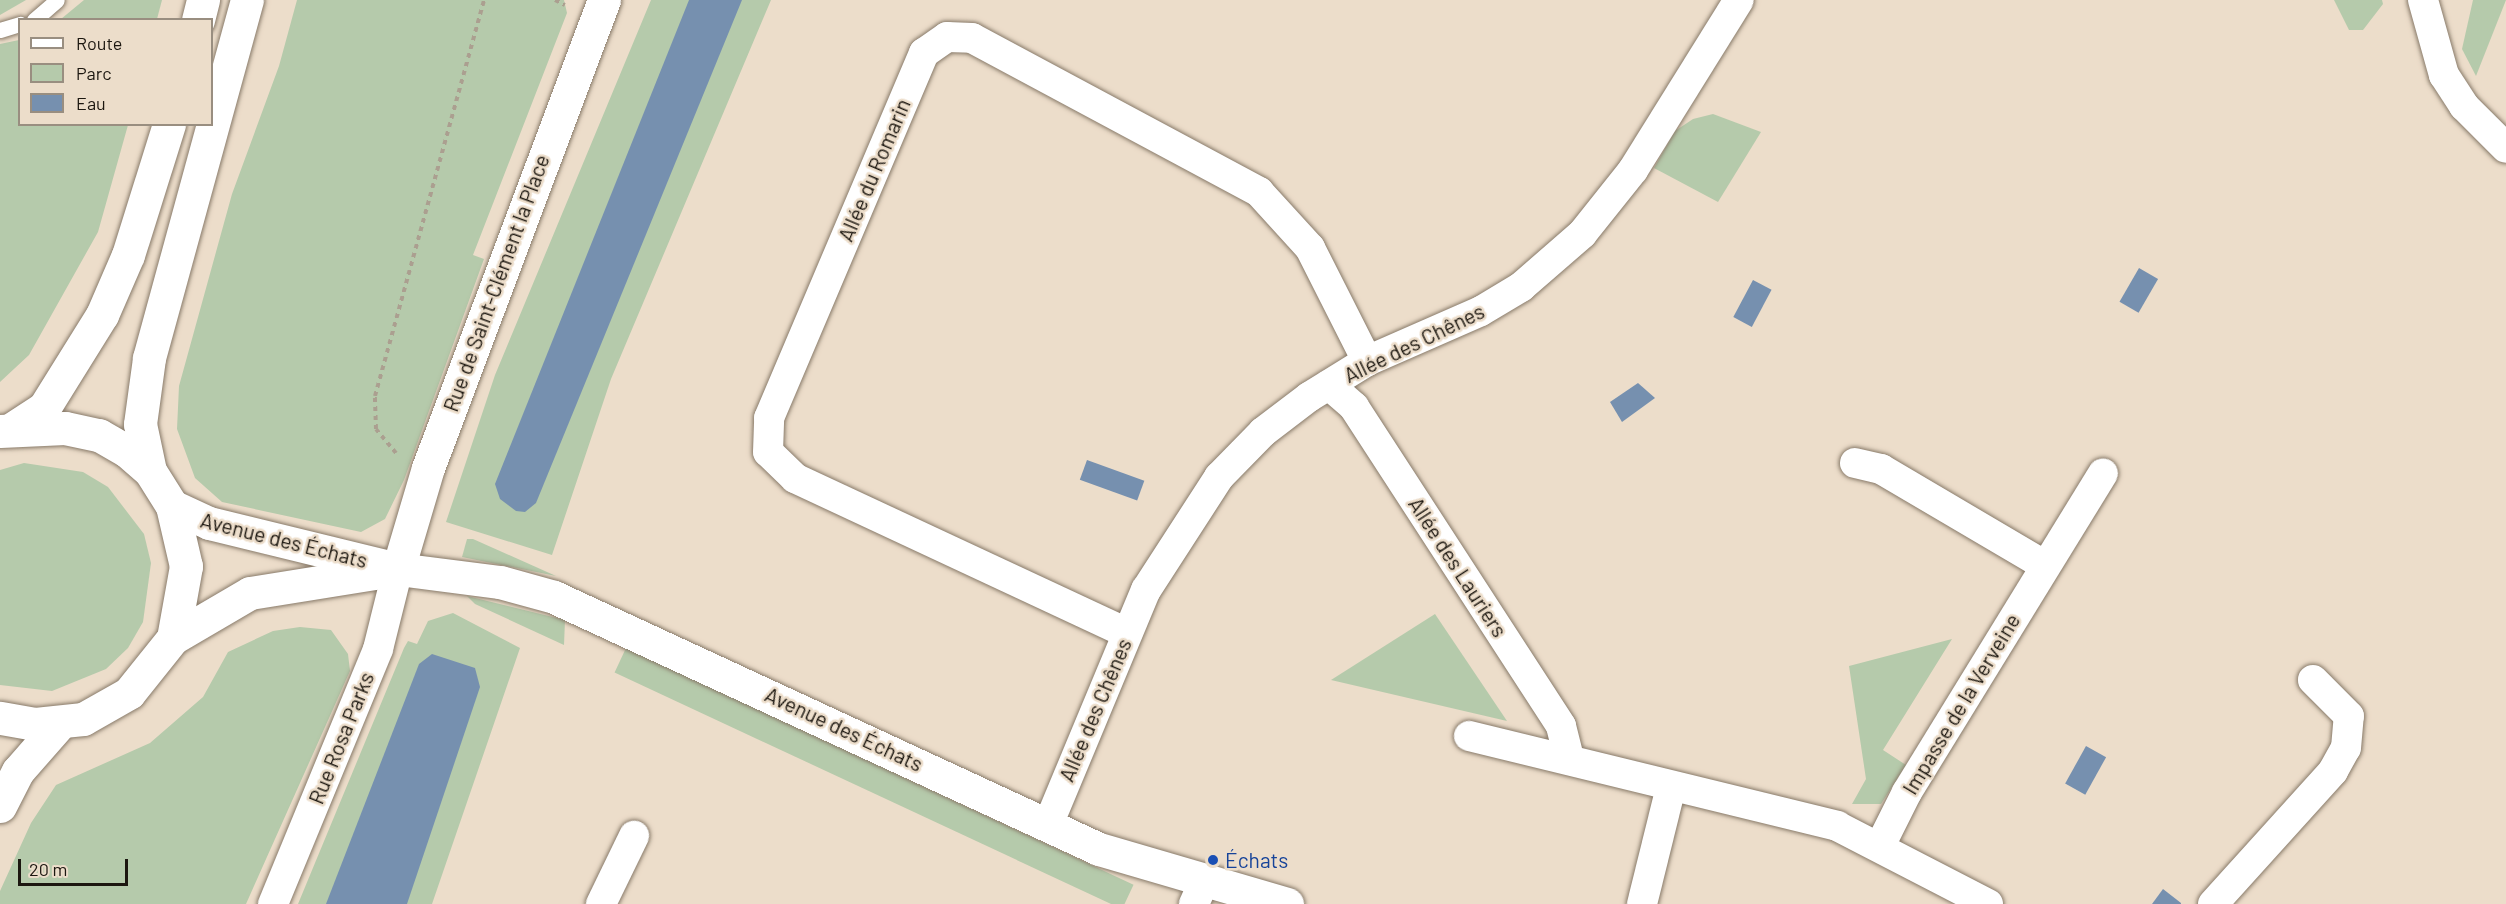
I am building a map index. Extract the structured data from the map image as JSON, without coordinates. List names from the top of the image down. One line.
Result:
{"streets":{"street":["Allée du Romarin","Rue de Saint-Clément la Place","Allée des Chênes","Avenue des Échats","Allée des Lauriers","Impasse de la Verveine","Rue Rosa Parks"]},"crossings":[["Allée du Romarin","Allée des Chênes"],["Rue de Saint-Clément la Place","Avenue des Échats"],["Rue de Saint-Clément la Place","Rue Rosa Parks"],["Allée des Chênes","Avenue des Échats"],["Allée des Chênes","Allée des Lauriers"],["Avenue des Échats","Rue Rosa Parks"]],"places":["Échats"],"legend":["Route","Parc","Eau"],"scale_bar":"20 m"}
